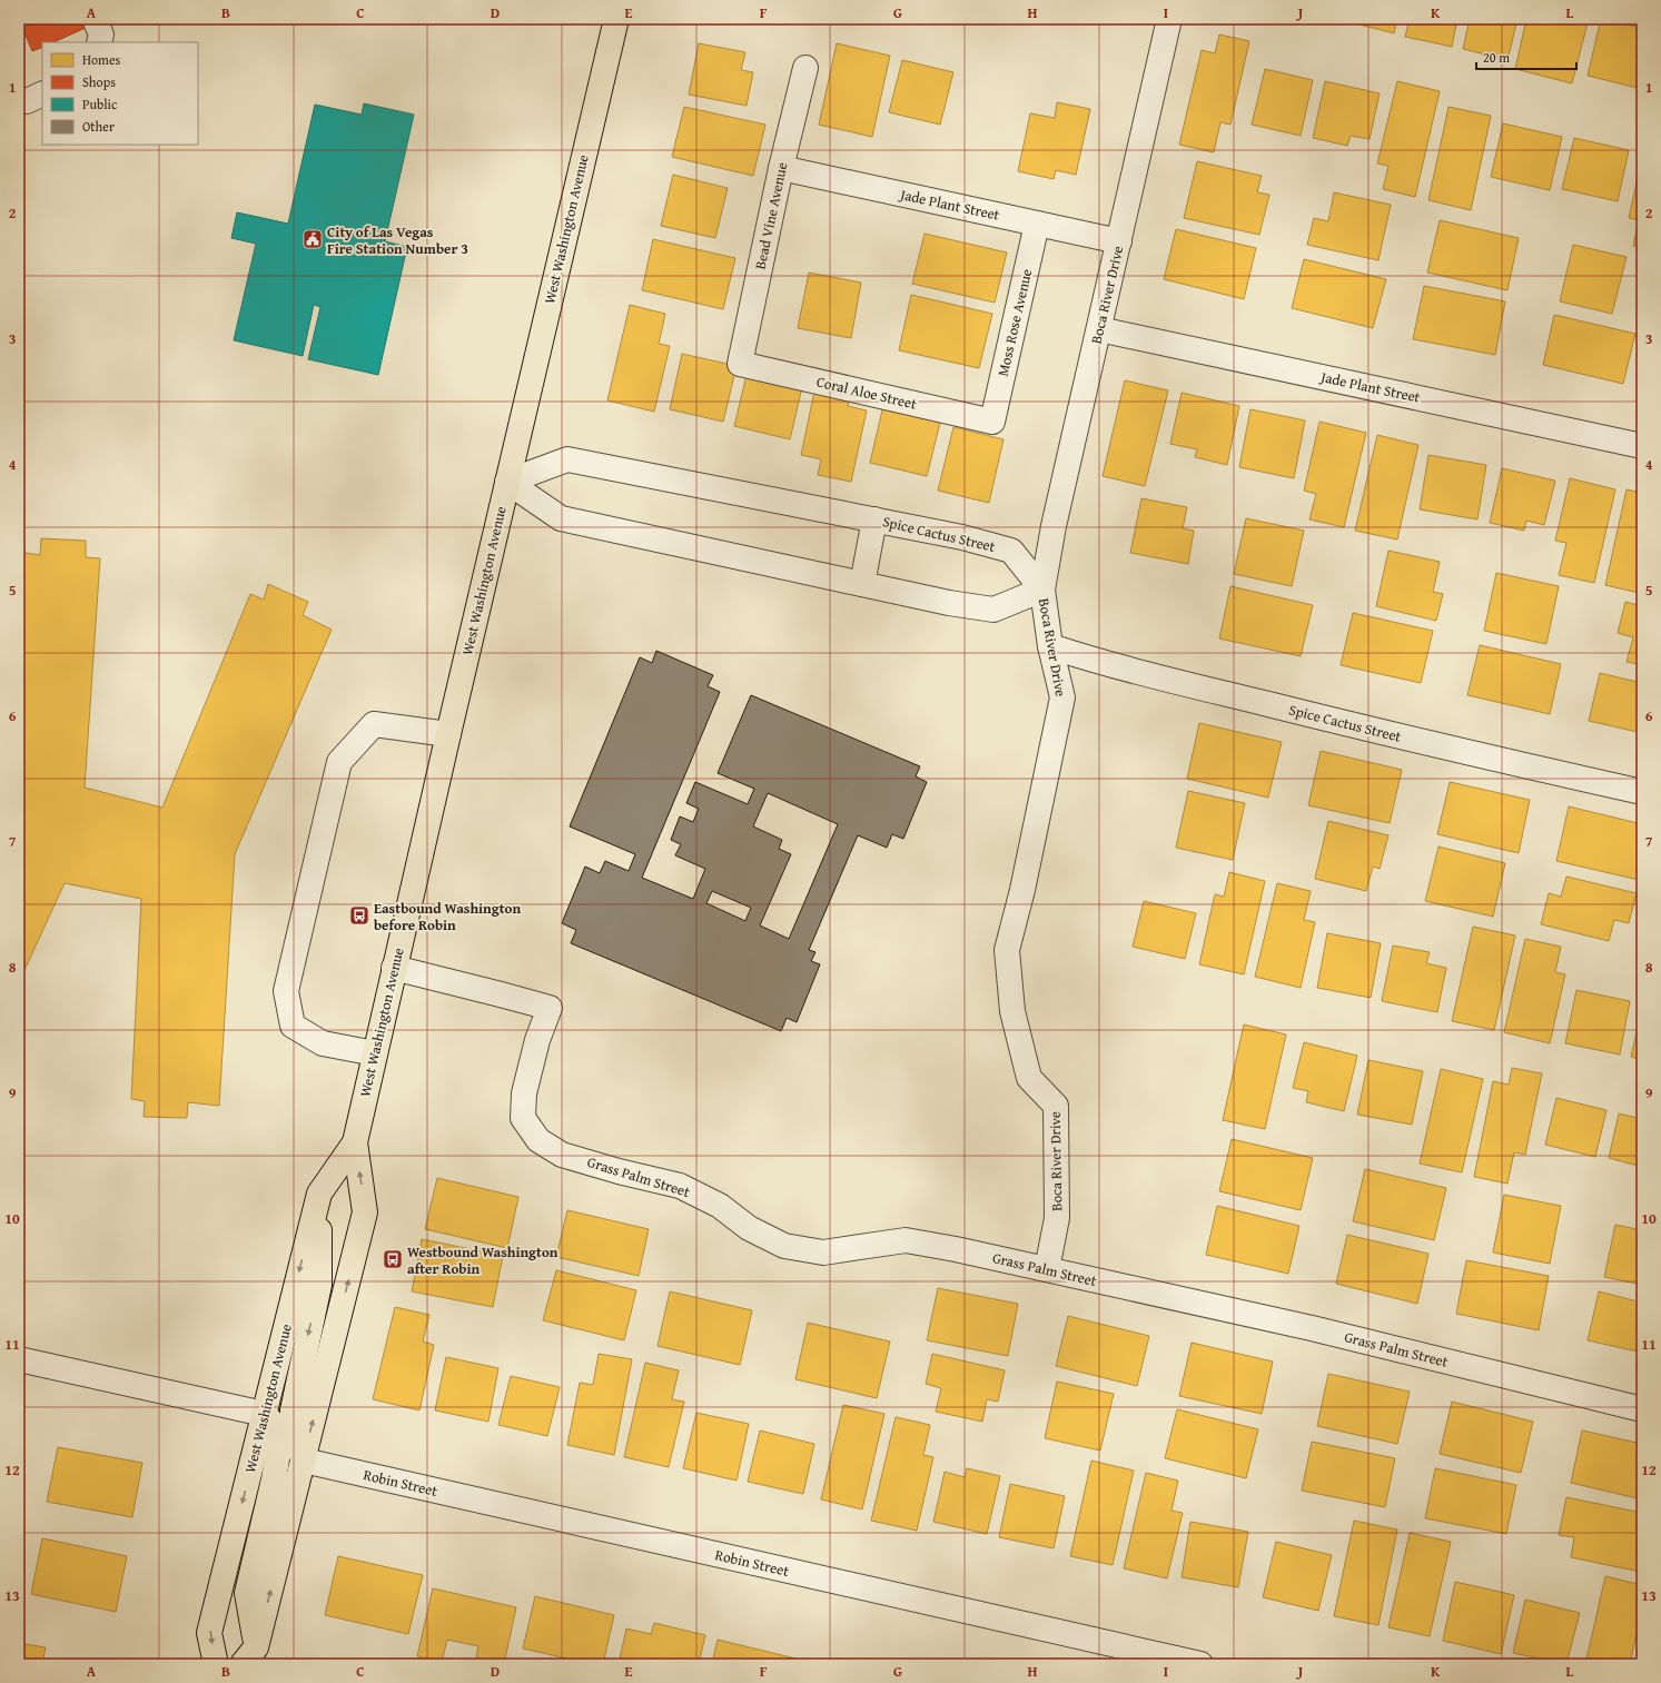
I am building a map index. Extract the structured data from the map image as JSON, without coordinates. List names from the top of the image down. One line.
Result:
{"streets":{"main road":["West Washington Avenue"],"street":["Jade Plant Street","Bead Vine Avenue","Boca River Drive","Moss Rose Avenue","Coral Aloe Street","Spice Cactus Street","Grass Palm Street","Robin Street"]},"crossings":[["Jade Plant Street","Bead Vine Avenue"],["Jade Plant Street","Boca River Drive"],["Jade Plant Street","Moss Rose Avenue"],["Bead Vine Avenue","Coral Aloe Street"],["West Washington Avenue","Spice Cactus Street"],["West Washington Avenue","Grass Palm Street"],["West Washington Avenue","Robin Street"],["Boca River Drive","Spice Cactus Street"],["Boca River Drive","Grass Palm Street"],["Moss Rose Avenue","Coral Aloe Street"]],"places":{"public building":["City of Las Vegas Fire Station Number 3"],"bus stop":["Eastbound Washington before Robin","Westbound Washington after Robin"]},"legend":["Homes","Shops","Public","Other"],"scale_bar":"20 m","grid":{"columns":["A","B","C","D","E","F","G","H","I","J","K","L"],"rows":["1","2","3","4","5","6","7","8","9","10","11","12","13"]}}
